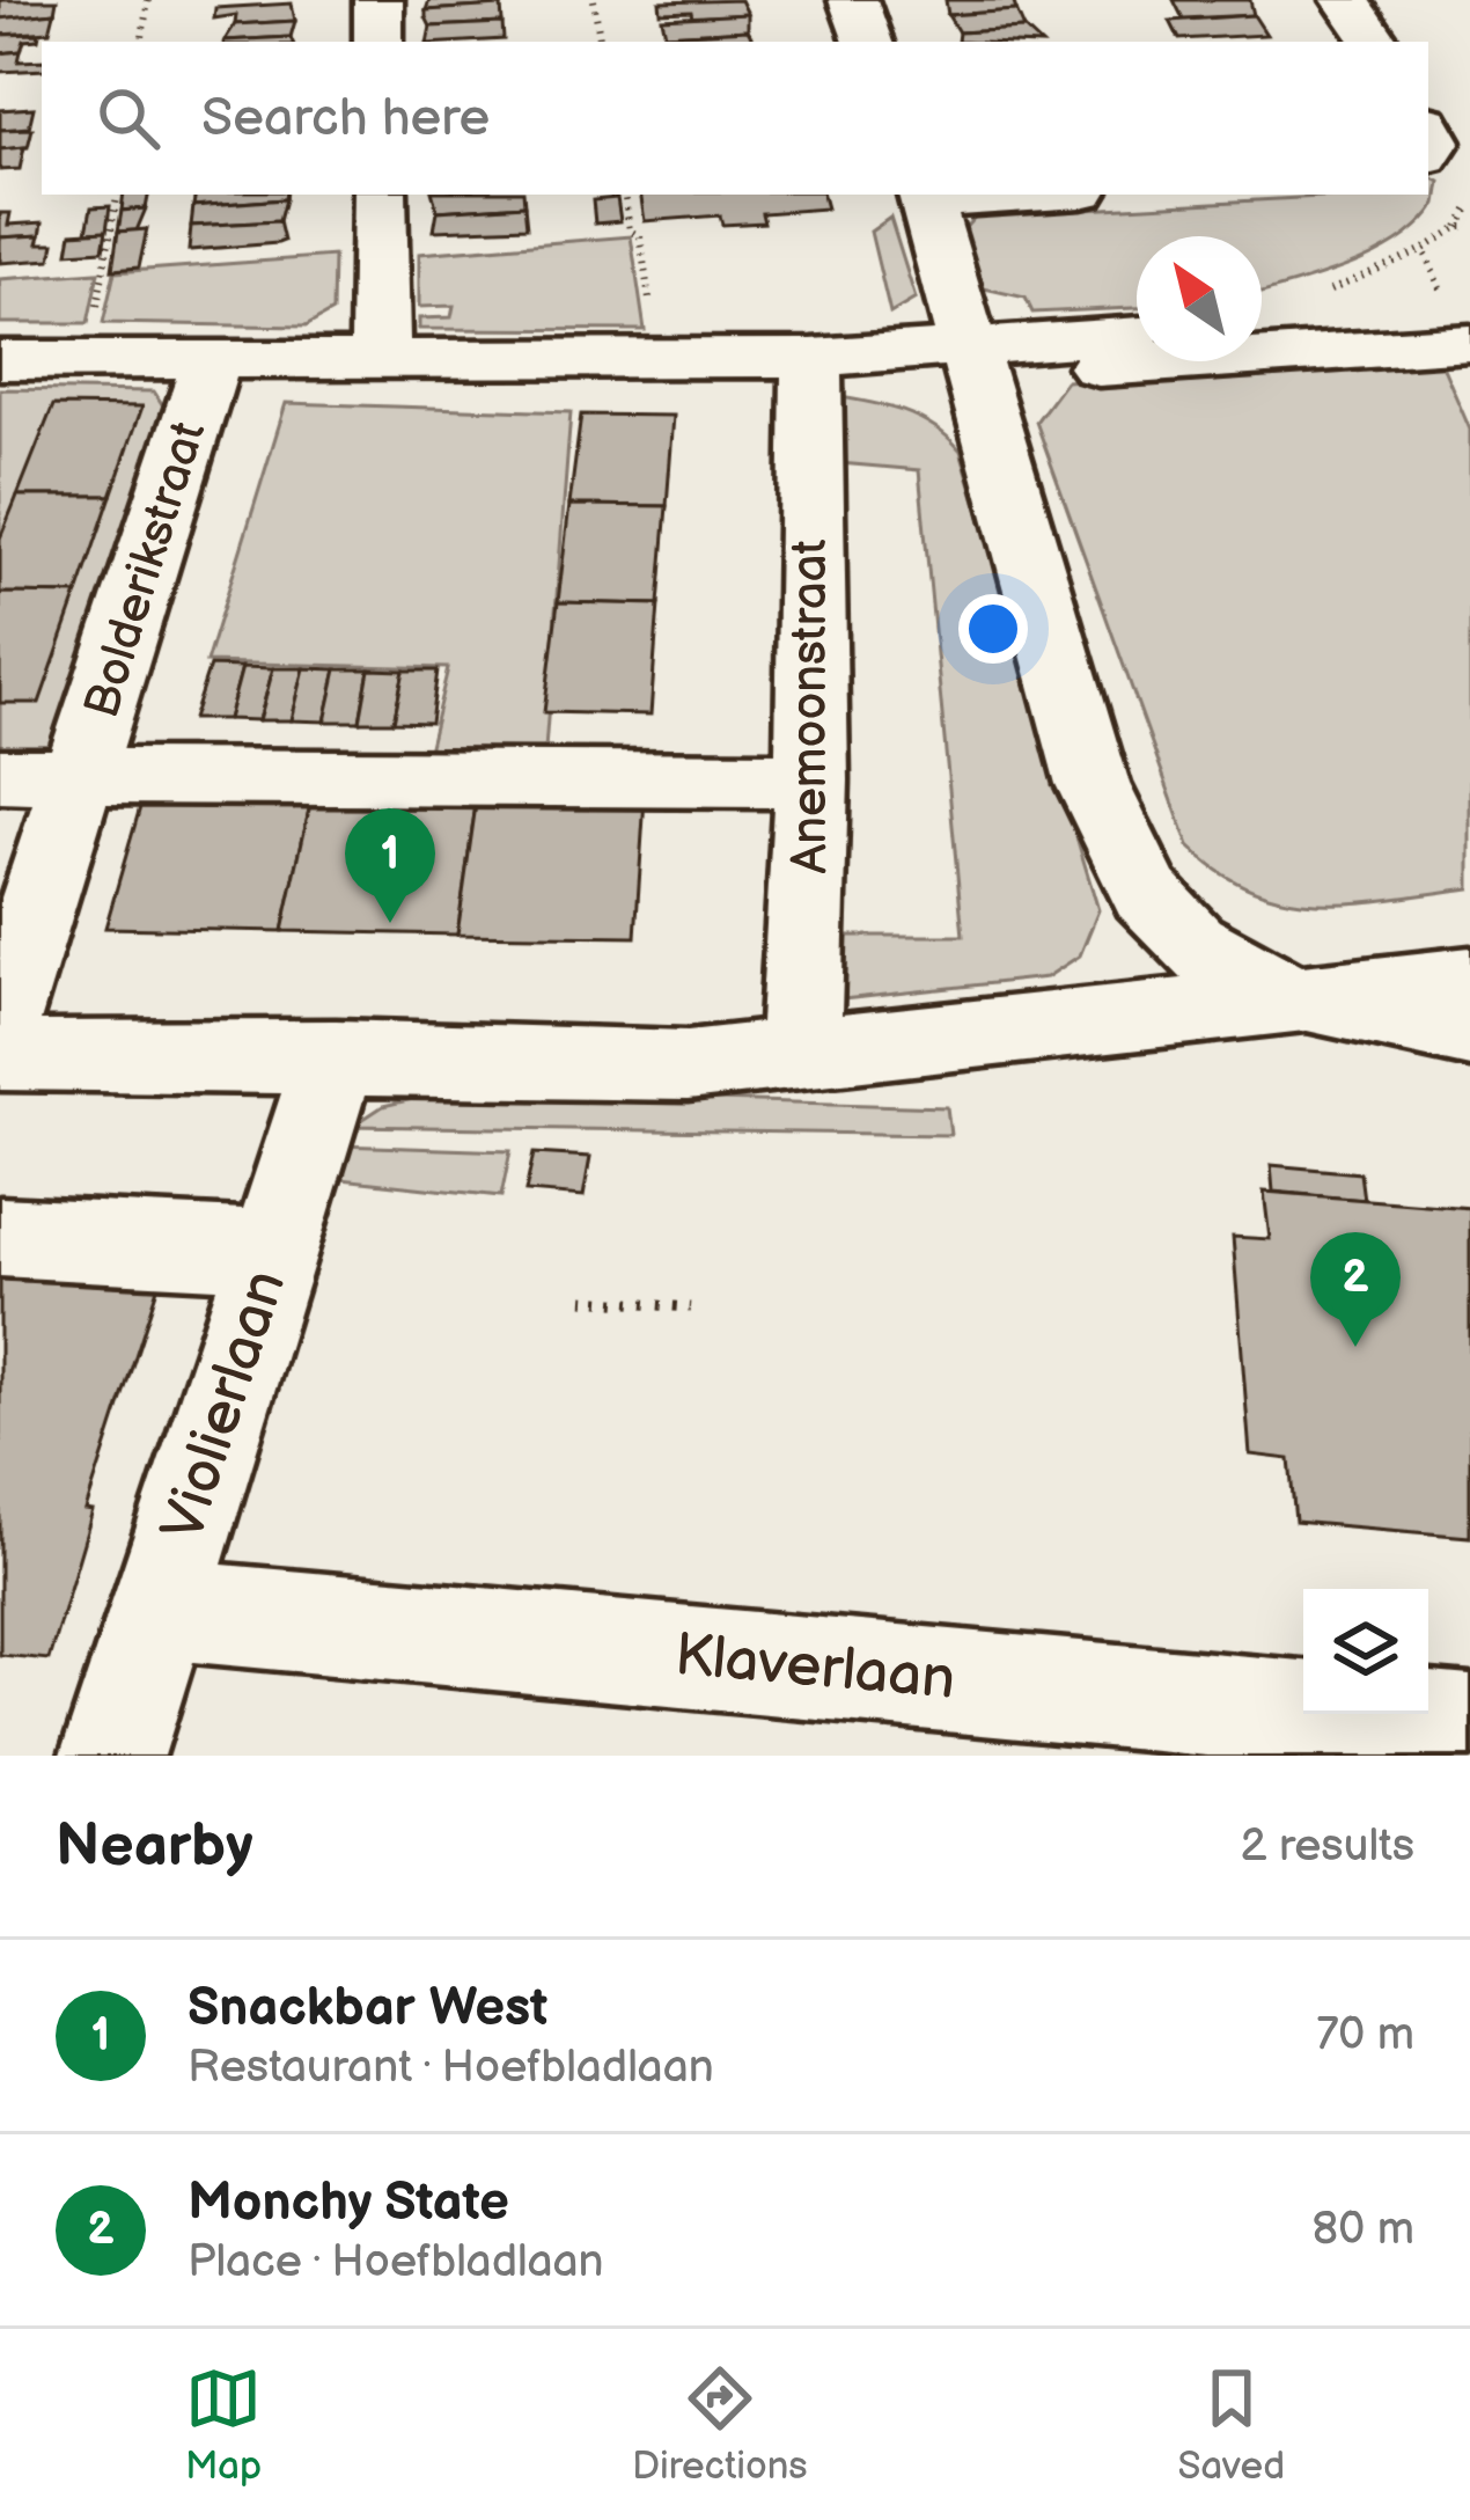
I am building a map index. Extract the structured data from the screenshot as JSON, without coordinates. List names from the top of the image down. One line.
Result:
{"streets":{"street":["Bolderikstraat","Anemoonstraat","Violierlaan","Klaverlaan"]},"crossings":[["Bolderikstraat","Anemoonstraat"],["Violierlaan","Klaverlaan"]],"north":"top left","page":{"search":"Search here","pins":["1","2"],"heading":["Nearby","2 results"],"list":[{"mark":"1","name":"Snackbar West","note":"Restaurant · Hoefbladlaan","value":"70 m"},{"mark":"2","name":"Monchy State","note":"Place · Hoefbladlaan","value":"80 m"}],"nav":["Map","Directions","Saved"]}}
